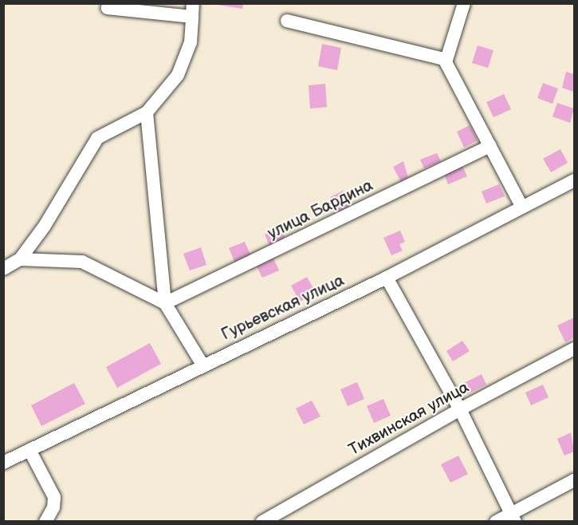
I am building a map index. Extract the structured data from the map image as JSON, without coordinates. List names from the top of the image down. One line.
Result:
{"streets":{"street":["улица Бардина","Гурьевская улица","Тихвинская улица"]}}
